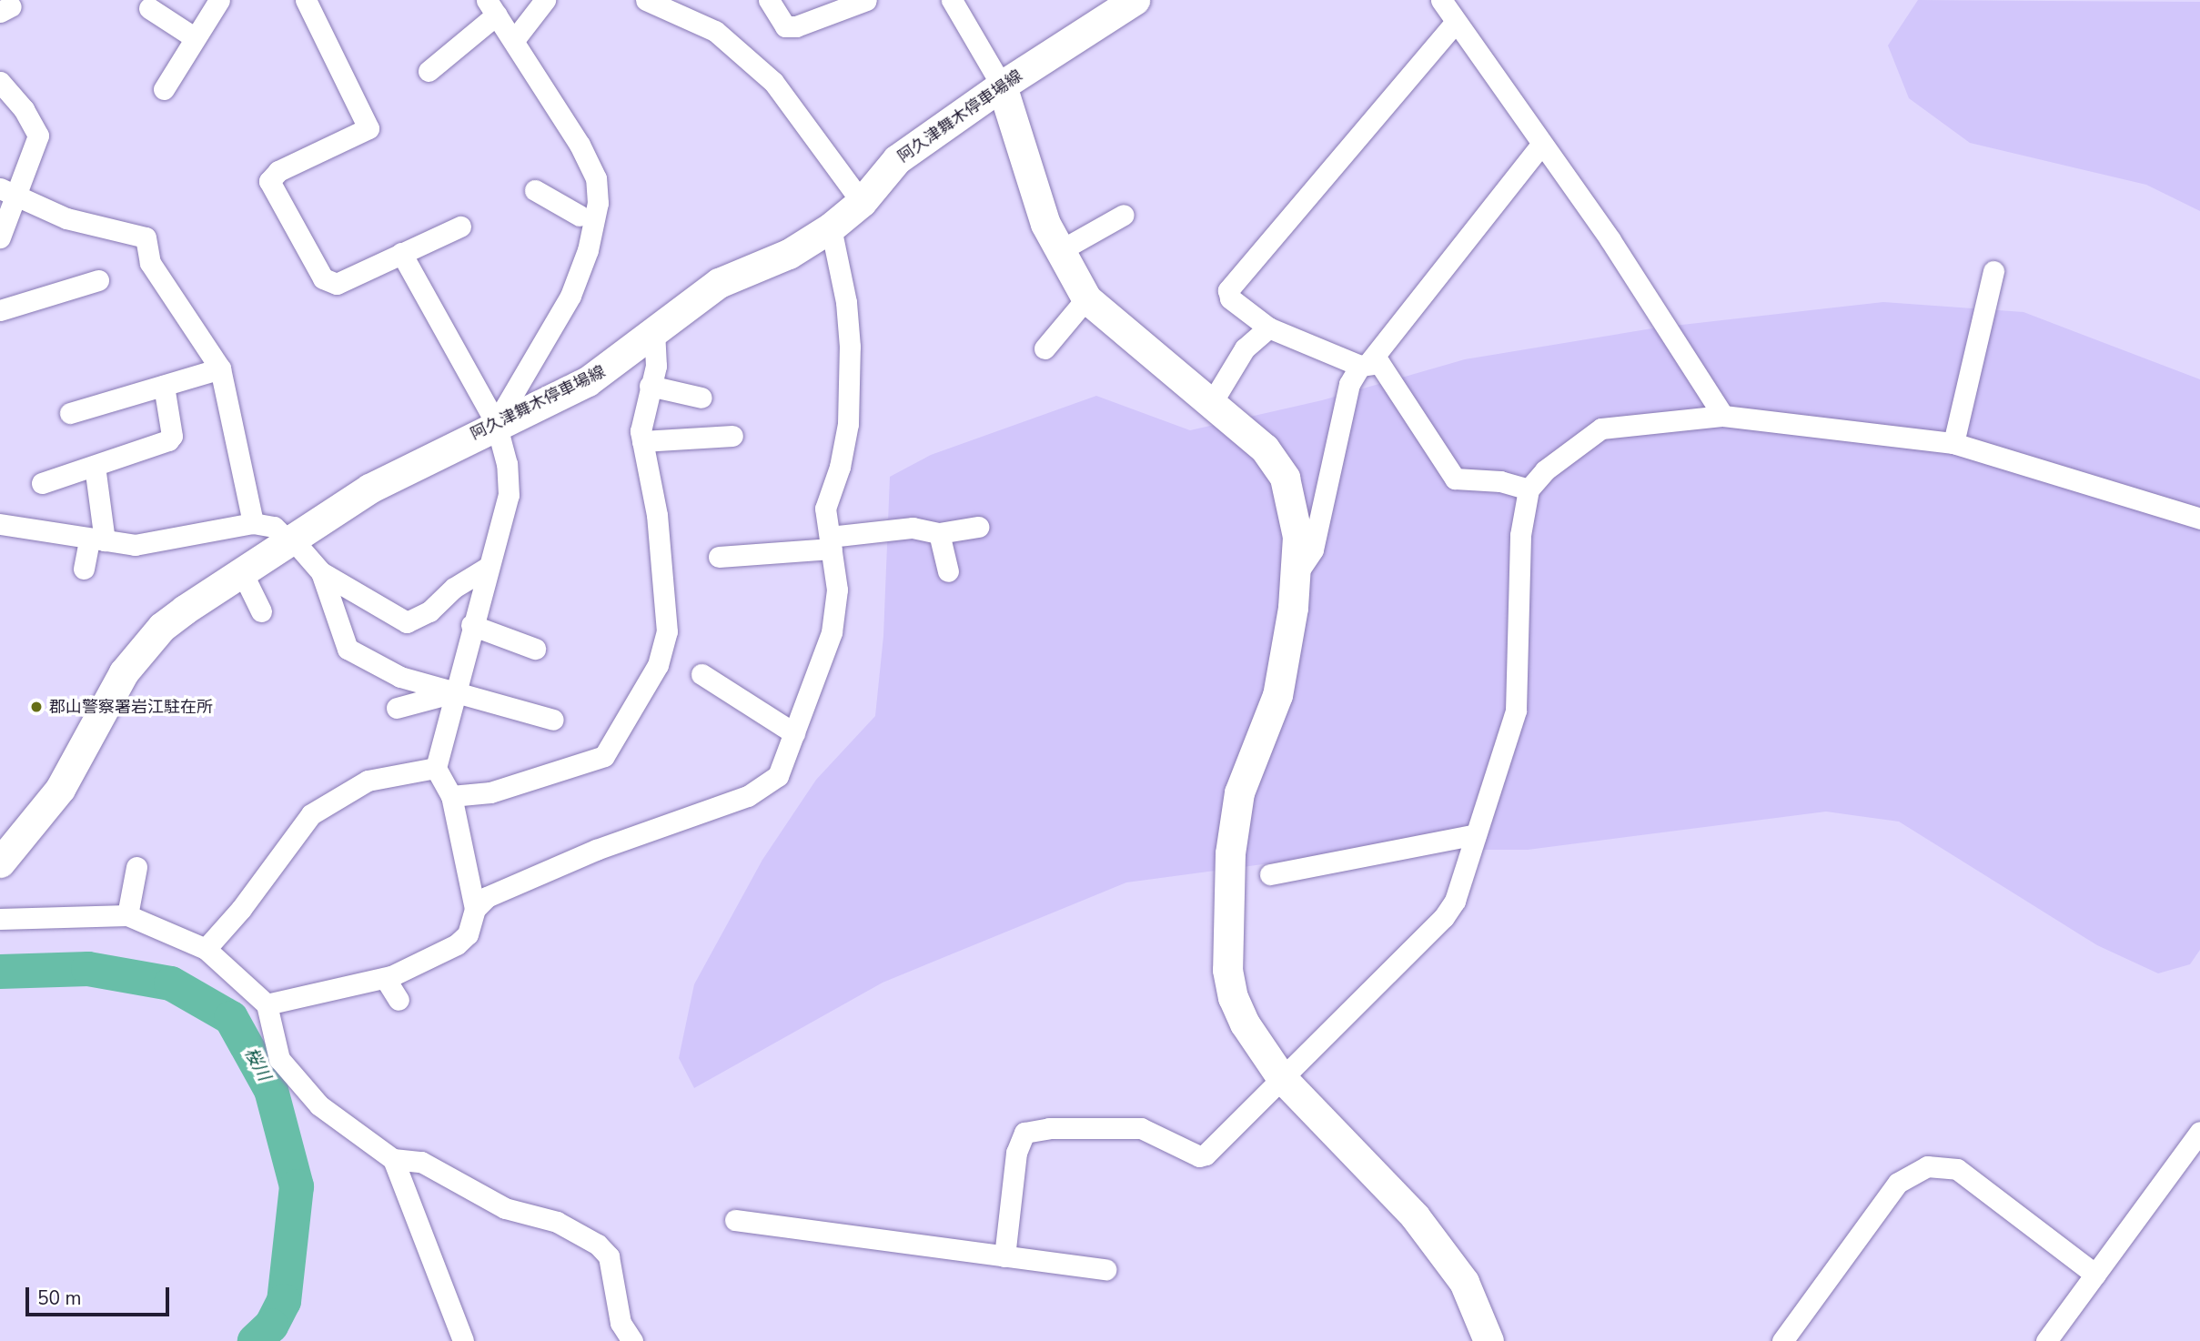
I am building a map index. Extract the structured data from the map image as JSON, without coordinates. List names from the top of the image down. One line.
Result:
{"streets":{"street":["阿久津舞木停車場線"]},"water":["桜川"],"places":["郡山警察署岩江駐在所"],"scale_bar":"50 m"}
